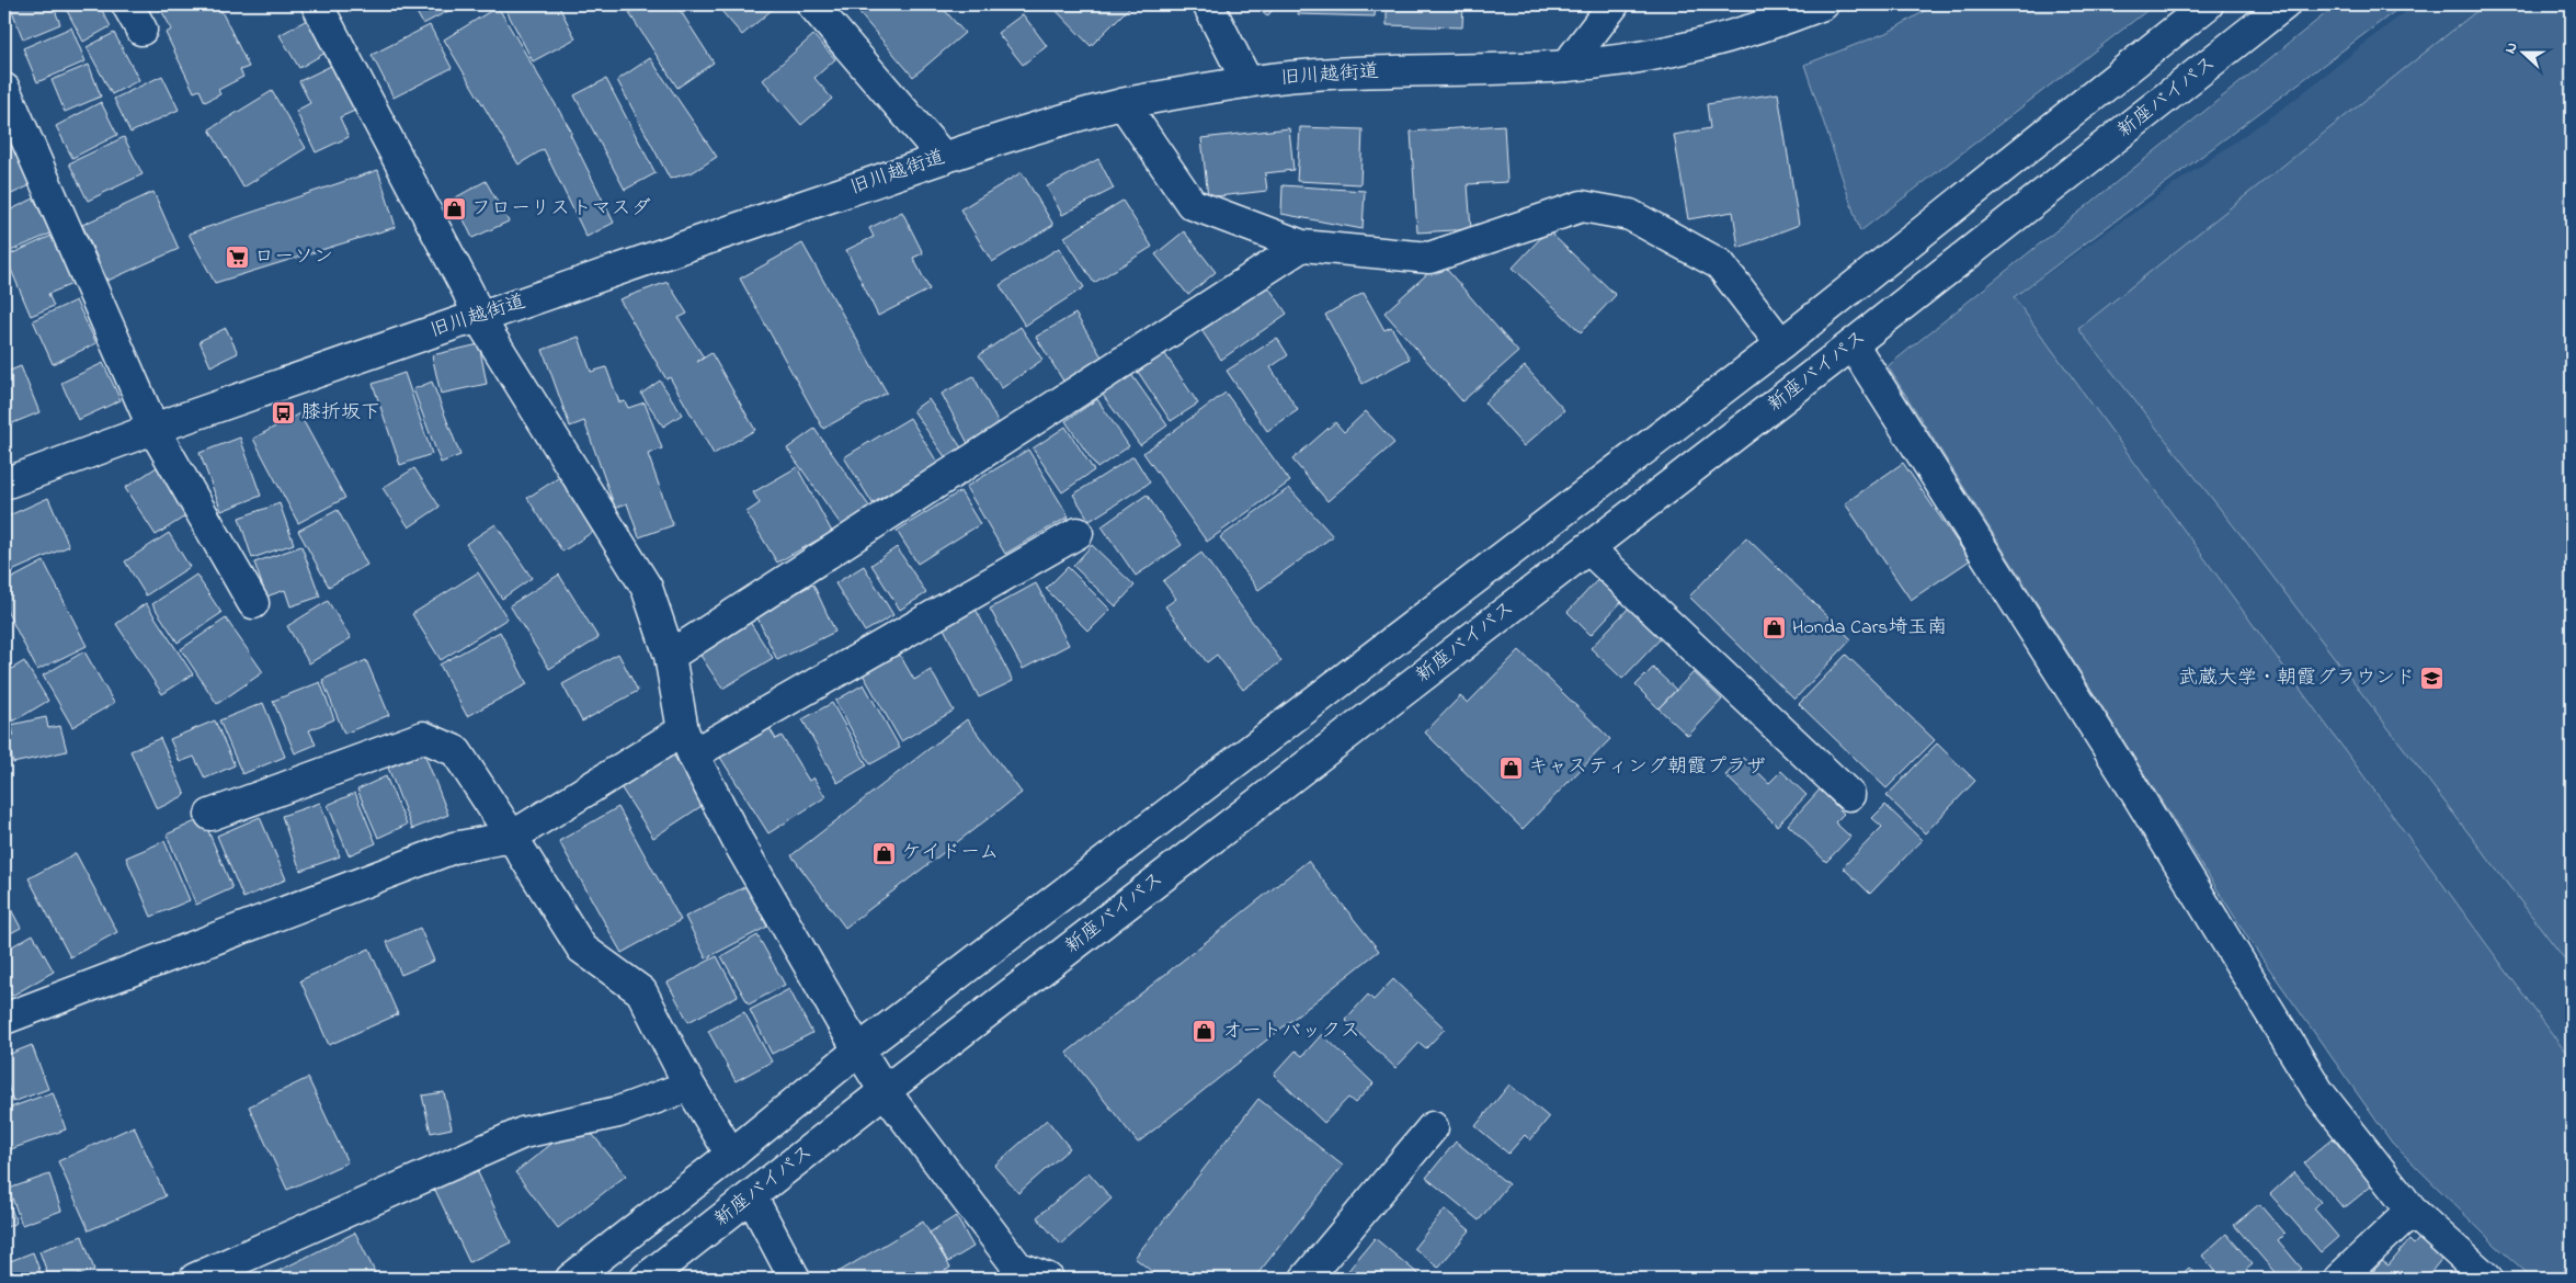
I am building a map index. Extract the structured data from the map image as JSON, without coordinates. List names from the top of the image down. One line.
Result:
{"streets":{"main road":["旧川越街道","新座バイパス"]},"places":{"shop":["フローリストマスダ","Honda Cars埼玉南","キャスティング朝霞プラザ","ケイドーム","オートバックス"],"supermarket":["ローソン"],"bus stop":["膝折坂下"],"school or university":["武蔵大学・朝霞グラウンド"]},"north":"left"}
